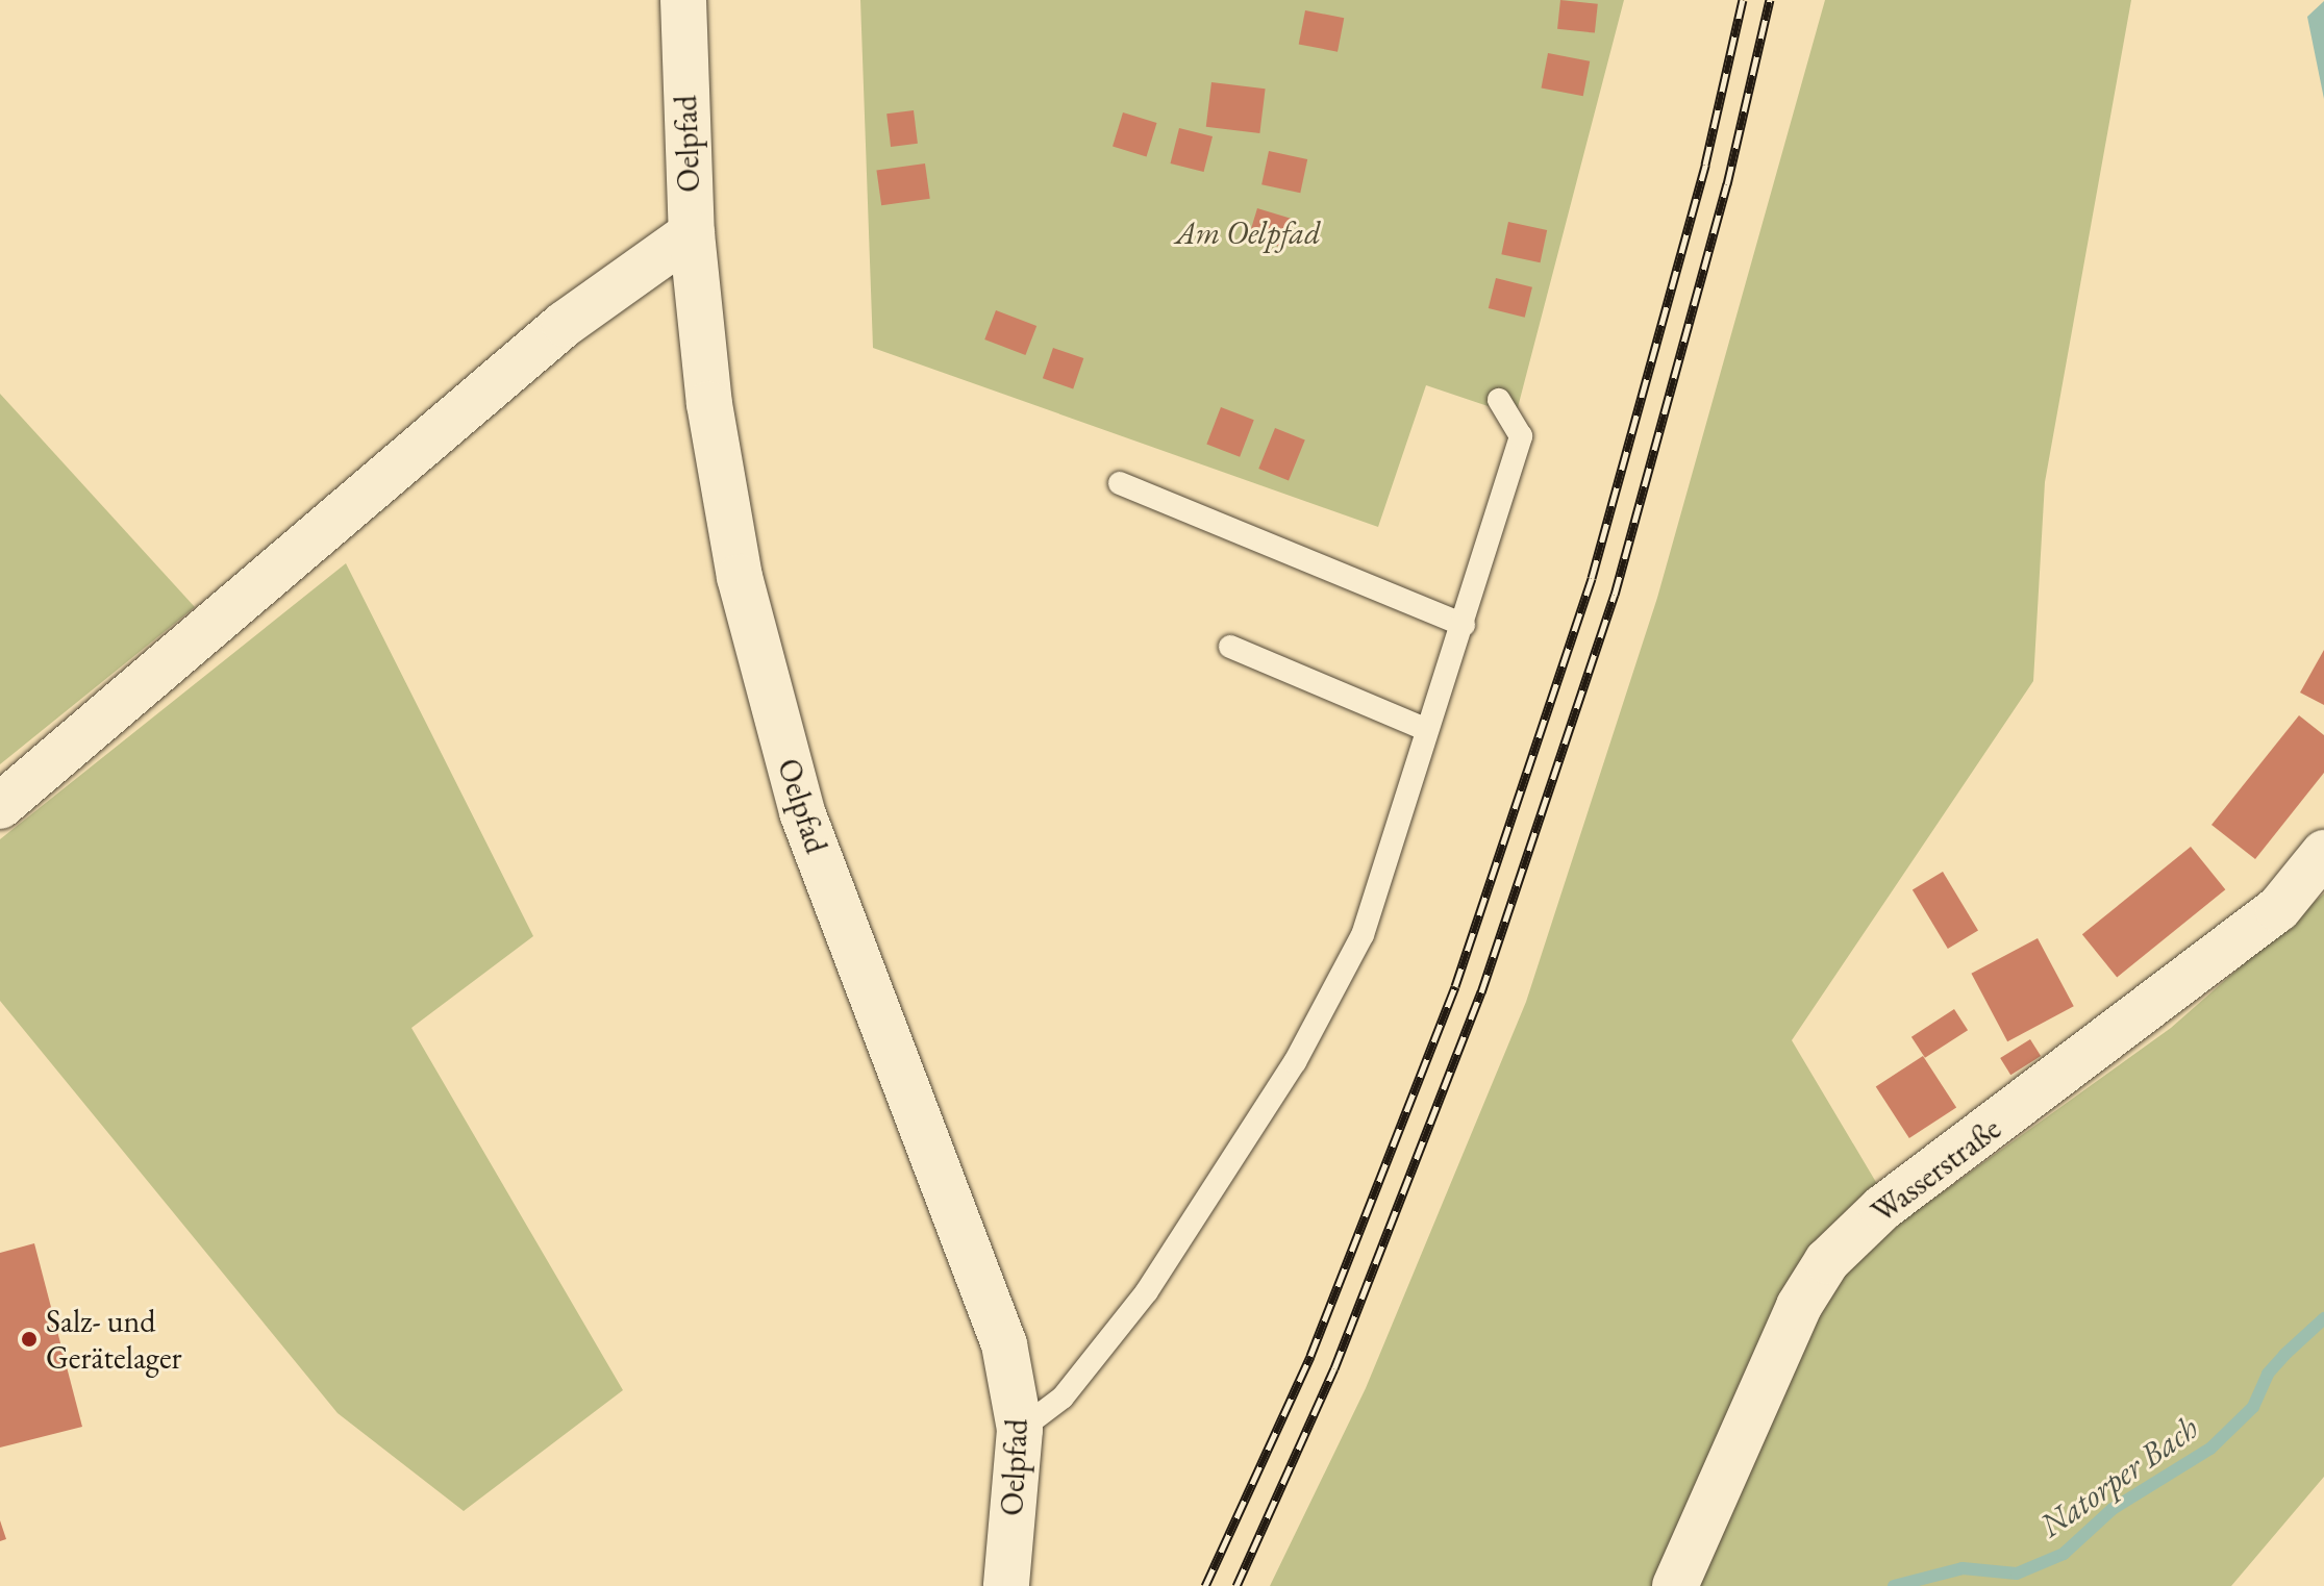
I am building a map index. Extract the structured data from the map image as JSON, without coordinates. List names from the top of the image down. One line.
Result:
{"streets":{"street":["Oelpfad","Wasserstraße"]},"water":["Natorper Bach"],"parks":["Am Oelpfad"],"places":["Salz- und Gerätelager"]}
